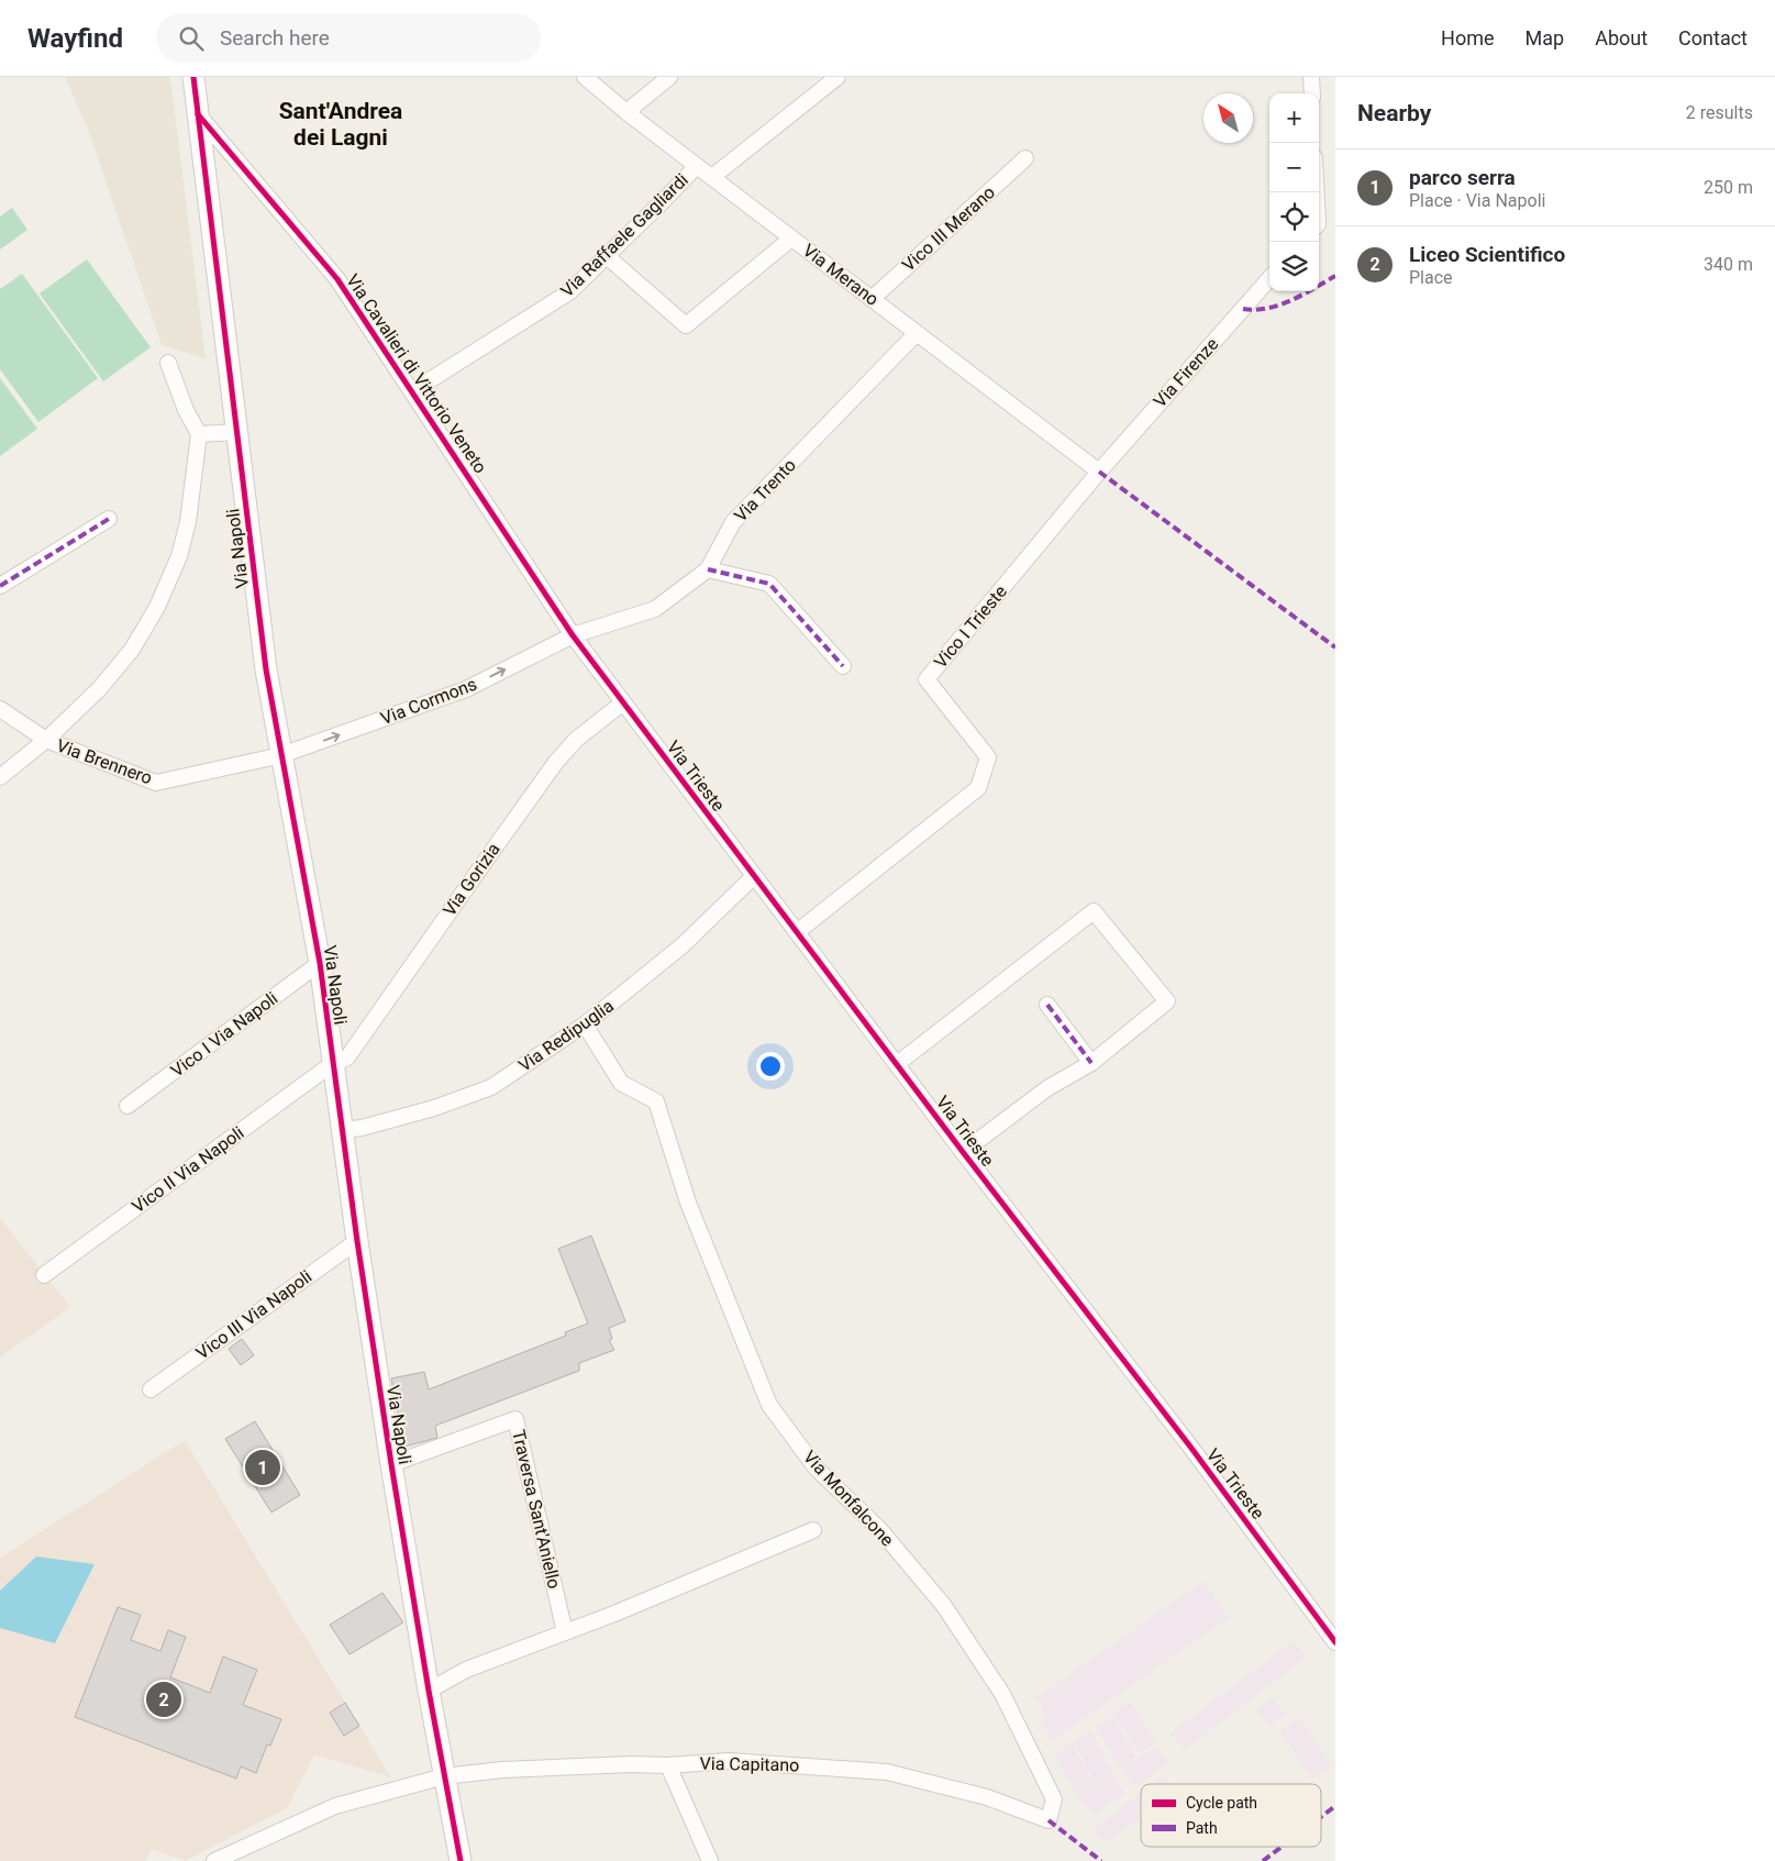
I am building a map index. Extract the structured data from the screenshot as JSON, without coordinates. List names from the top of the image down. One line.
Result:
{"streets":{"street":["Vico III Merano","Via Raffaele Gagliardi","Via Merano","Via Firenze","Via Cavalieri di Vittorio Veneto","Via Trento","Via Napoli","Vico I Trieste","Via Cormons","Via Brennero","Via Trieste","Via Gorizia","Vico I Via Napoli","Via Redipuglia","Vico II Via Napoli","Vico III Via Napoli","Via Monfalcone","Traversa Sant'Aniello","Via Capitano"]},"crossings":[["Vico III Merano","Via Merano"],["Via Raffaele Gagliardi","Via Merano"],["Via Raffaele Gagliardi","Via Cavalieri di Vittorio Veneto"],["Via Merano","Via Firenze"],["Via Merano","Via Trento"],["Via Merano","Vico I Trieste"],["Via Firenze","Vico I Trieste"],["Via Cavalieri di Vittorio Veneto","Via Trento"],["Via Cavalieri di Vittorio Veneto","Via Napoli"],["Via Cavalieri di Vittorio Veneto","Via Cormons"],["Via Cavalieri di Vittorio Veneto","Via Trieste"],["Via Trento","Via Cormons"],["Via Trento","Via Trieste"],["Via Napoli","Via Cormons"],["Via Napoli","Via Brennero"],["Via Napoli","Via Gorizia"],["Via Napoli","Vico I Via Napoli"],["Via Napoli","Via Redipuglia"],["Via Napoli","Vico II Via Napoli"],["Via Napoli","Vico III Via Napoli"],["Via Napoli","Traversa Sant'Aniello"],["Via Napoli","Via Capitano"],["Vico I Trieste","Via Trieste"],["Via Cormons","Via Brennero"],["Via Cormons","Via Trieste"],["Via Trieste","Via Gorizia"],["Via Trieste","Via Redipuglia"],["Via Gorizia","Vico II Via Napoli"],["Via Redipuglia","Via Monfalcone"],["Via Monfalcone","Via Capitano"]],"one_way":["Via Cormons"],"districts":["Sant'Andrea dei Lagni"],"legend":["Cycle path","Path"],"north":"top left","page":{"header":"Wayfind","search":"Search here","nav":["Home","Map","About","Contact"],"heading":["Nearby","2 results"],"map_buttons":["+","−"],"list":[{"mark":"1","name":"parco serra","note":"Place · Via Napoli","value":"250 m"},{"mark":"2","name":"Liceo Scientifico","note":"Place","value":"340 m"}],"pins":["1","2"]}}
